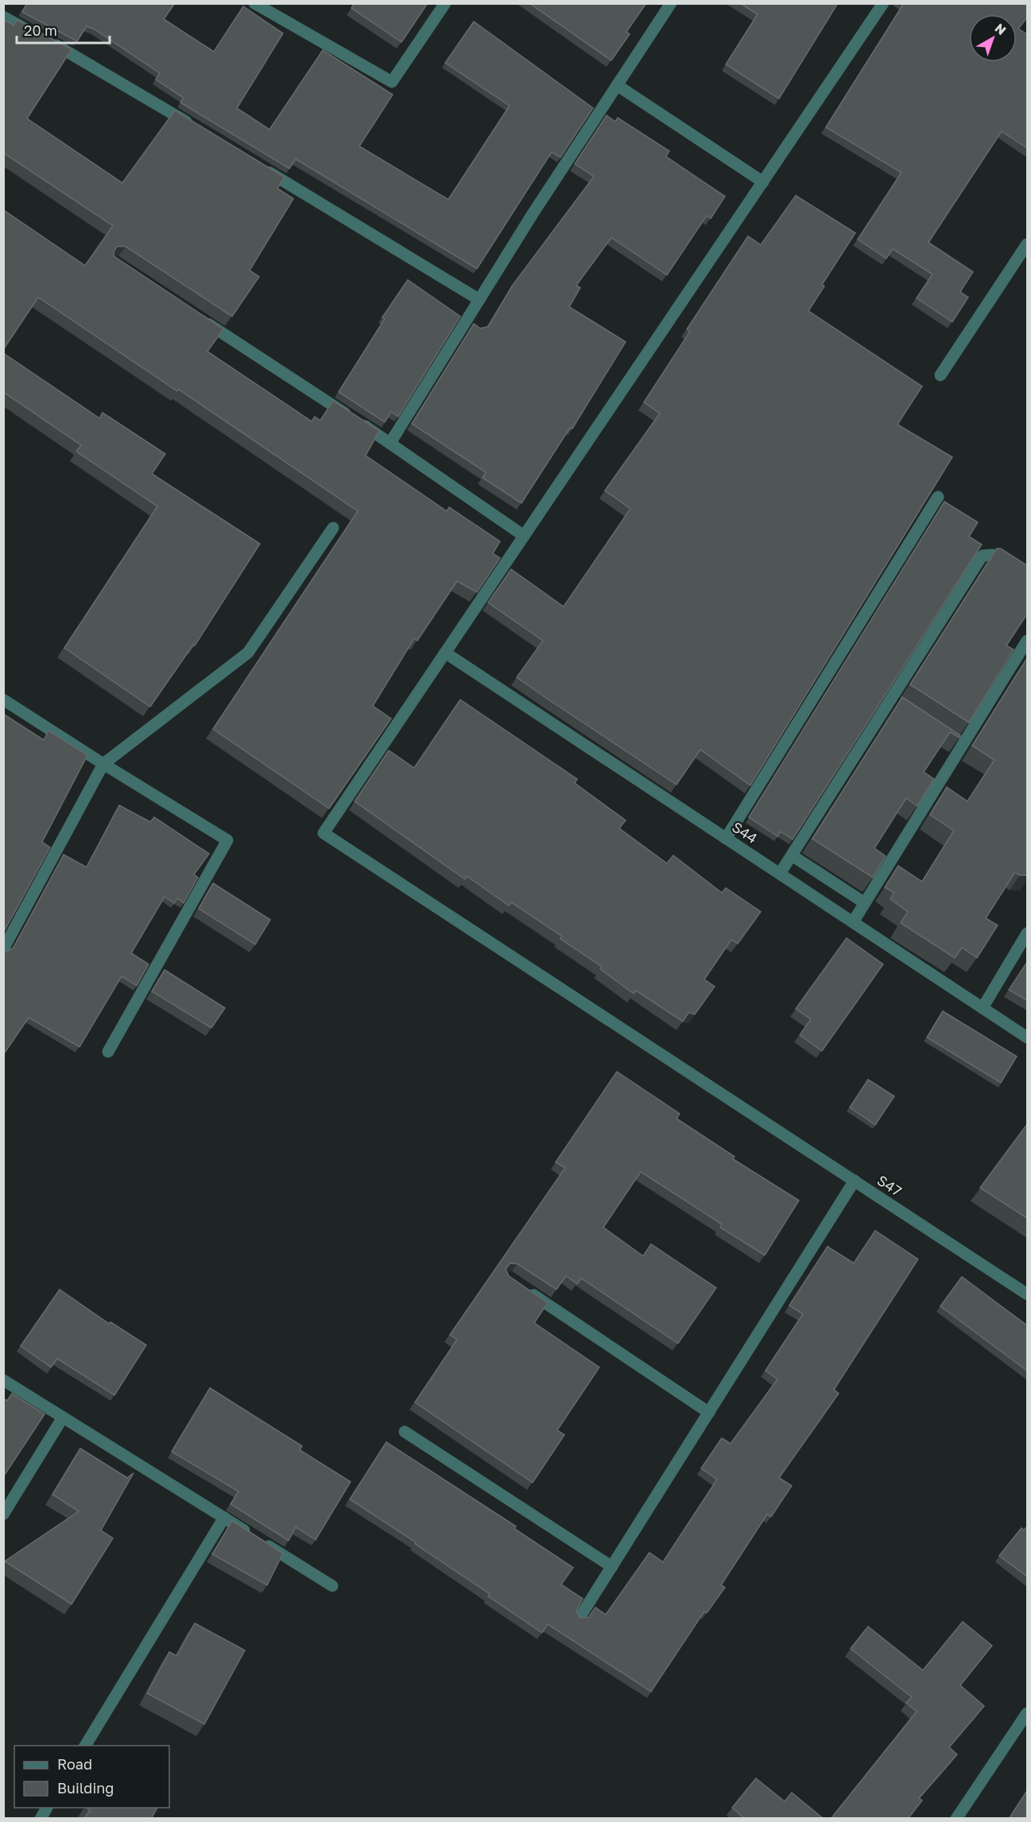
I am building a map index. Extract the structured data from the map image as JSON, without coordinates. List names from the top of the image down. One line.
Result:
{"streets":{"street":["S44","S47"]},"crossings":[["S44","S47"]],"legend":["Road","Building"],"scale_bar":"20 m","north":"top right"}
